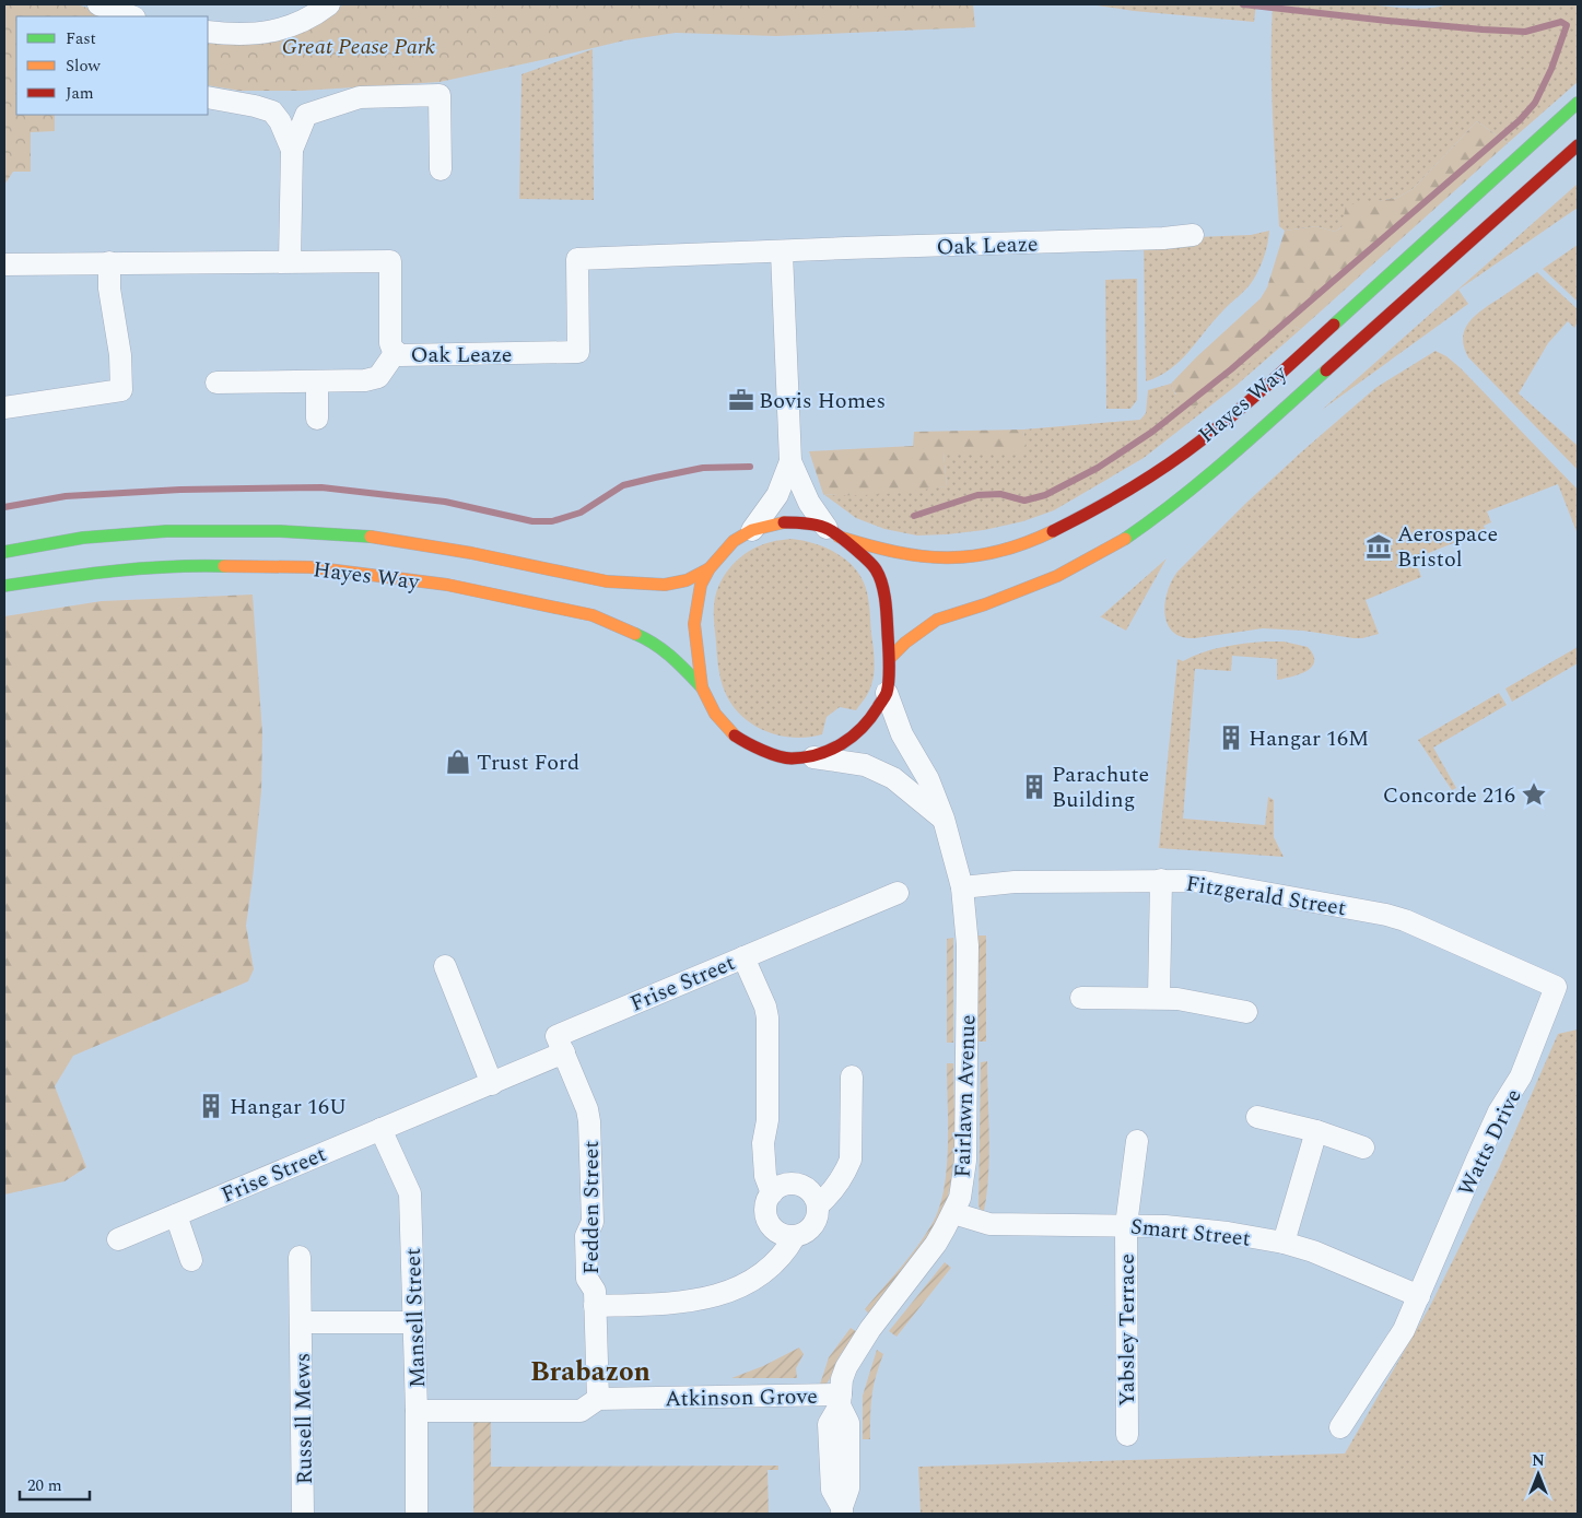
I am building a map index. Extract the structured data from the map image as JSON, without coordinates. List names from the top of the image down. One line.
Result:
{"streets":{"street":["Oak Leaze","Hayes Way","Fitzgerald Street","Frise Street","Fairlawn Avenue","Watts Drive","Fedden Street","Smart Street","Mansell Street","Yabsley Terrace","Atkinson Grove","Russell Mews"]},"crossings":[["Fitzgerald Street","Fairlawn Avenue"],["Fitzgerald Street","Watts Drive"],["Frise Street","Fedden Street"],["Frise Street","Mansell Street"],["Fairlawn Avenue","Smart Street"],["Fairlawn Avenue","Atkinson Grove"],["Watts Drive","Smart Street"],["Fedden Street","Atkinson Grove"],["Smart Street","Yabsley Terrace"],["Mansell Street","Atkinson Grove"],["Mansell Street","Russell Mews"]],"districts":["Brabazon"],"parks":["Great Pease Park"],"places":{"office":["Bovis Homes"],"museum":["Aerospace Bristol"],"building":["Hangar 16M","Parachute Building","Hangar 16U"],"shop":["Trust Ford"],"place":["Concorde 216"]},"legend":["Fast","Slow","Jam"],"scale_bar":"20 m","north":"top"}
